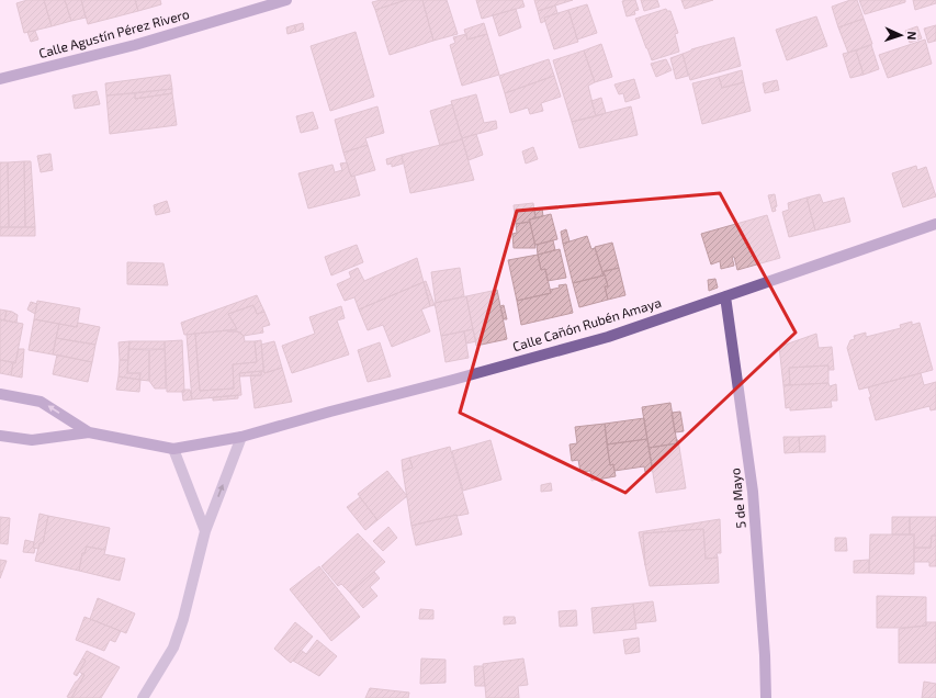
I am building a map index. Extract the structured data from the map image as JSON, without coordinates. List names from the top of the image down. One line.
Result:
{"streets":{"main road":["Calle Agustín Pérez Rivero","Calle Cañón Rubén Amaya","5 de Mayo"]},"crossings":[["Calle Cañón Rubén Amaya","5 de Mayo"]],"north":"right"}
